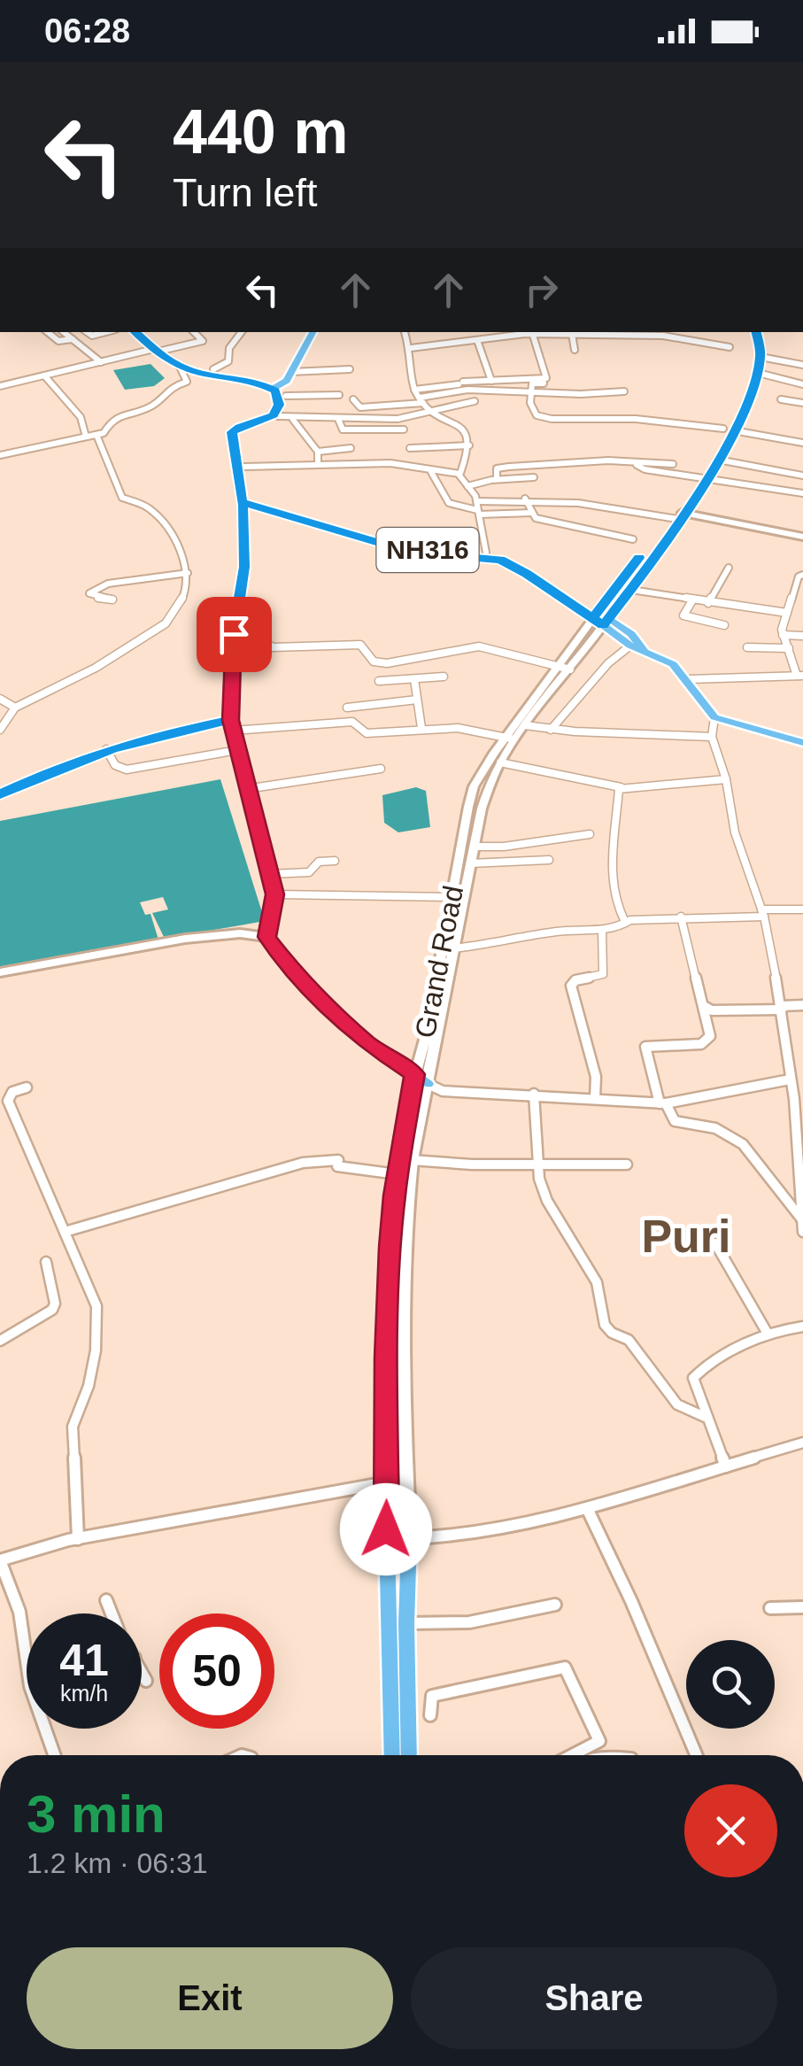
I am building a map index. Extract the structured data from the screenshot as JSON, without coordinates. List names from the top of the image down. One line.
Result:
{"streets":{"highway":["NH316"],"main road":["Grand Road"]},"crossings":[["NH316","Grand Road"]],"districts":["Puri"],"page":{"status":"06:28","turn":["440 m","Turn left"],"speed":"41 km/h","limit":"50","heading":["3 min","1.2 km · 06:31"],"buttons":["Exit","Share"]}}
